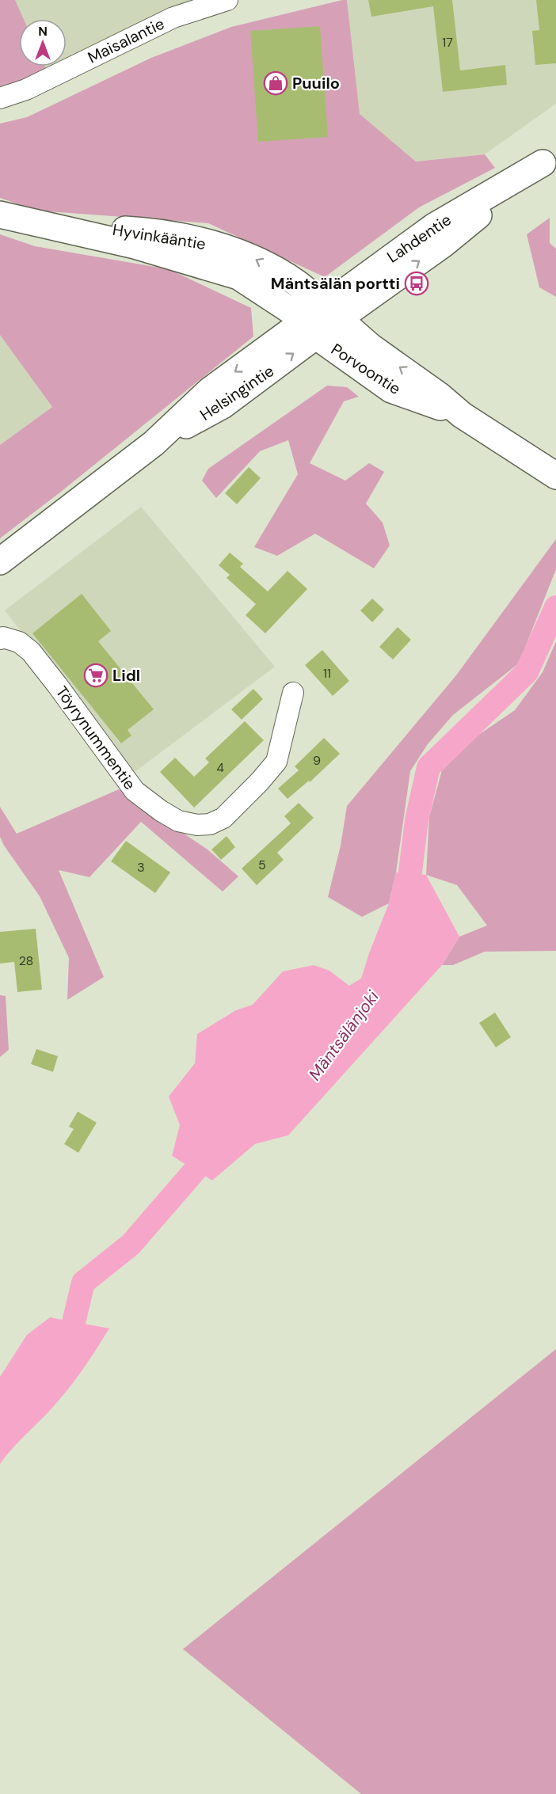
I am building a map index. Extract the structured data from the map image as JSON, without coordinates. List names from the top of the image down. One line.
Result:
{"streets":{"main road":["Hyvinkääntie","Lahdentie","Porvoontie","Helsingintie"],"street":["Maisalantie","Töyrynummentie"]},"crossings":[["Hyvinkääntie","Lahdentie"],["Hyvinkääntie","Porvoontie"],["Hyvinkääntie","Helsingintie"],["Lahdentie","Porvoontie"],["Lahdentie","Helsingintie"],["Porvoontie","Helsingintie"]],"water":["Mäntsälänjoki"],"places":{"shop":["Puuilo"],"bus stop":["Mäntsälän portti"],"supermarket":["Lidl"]},"house_numbers":["17","11","9","4","5","3","28"],"north":"top"}
